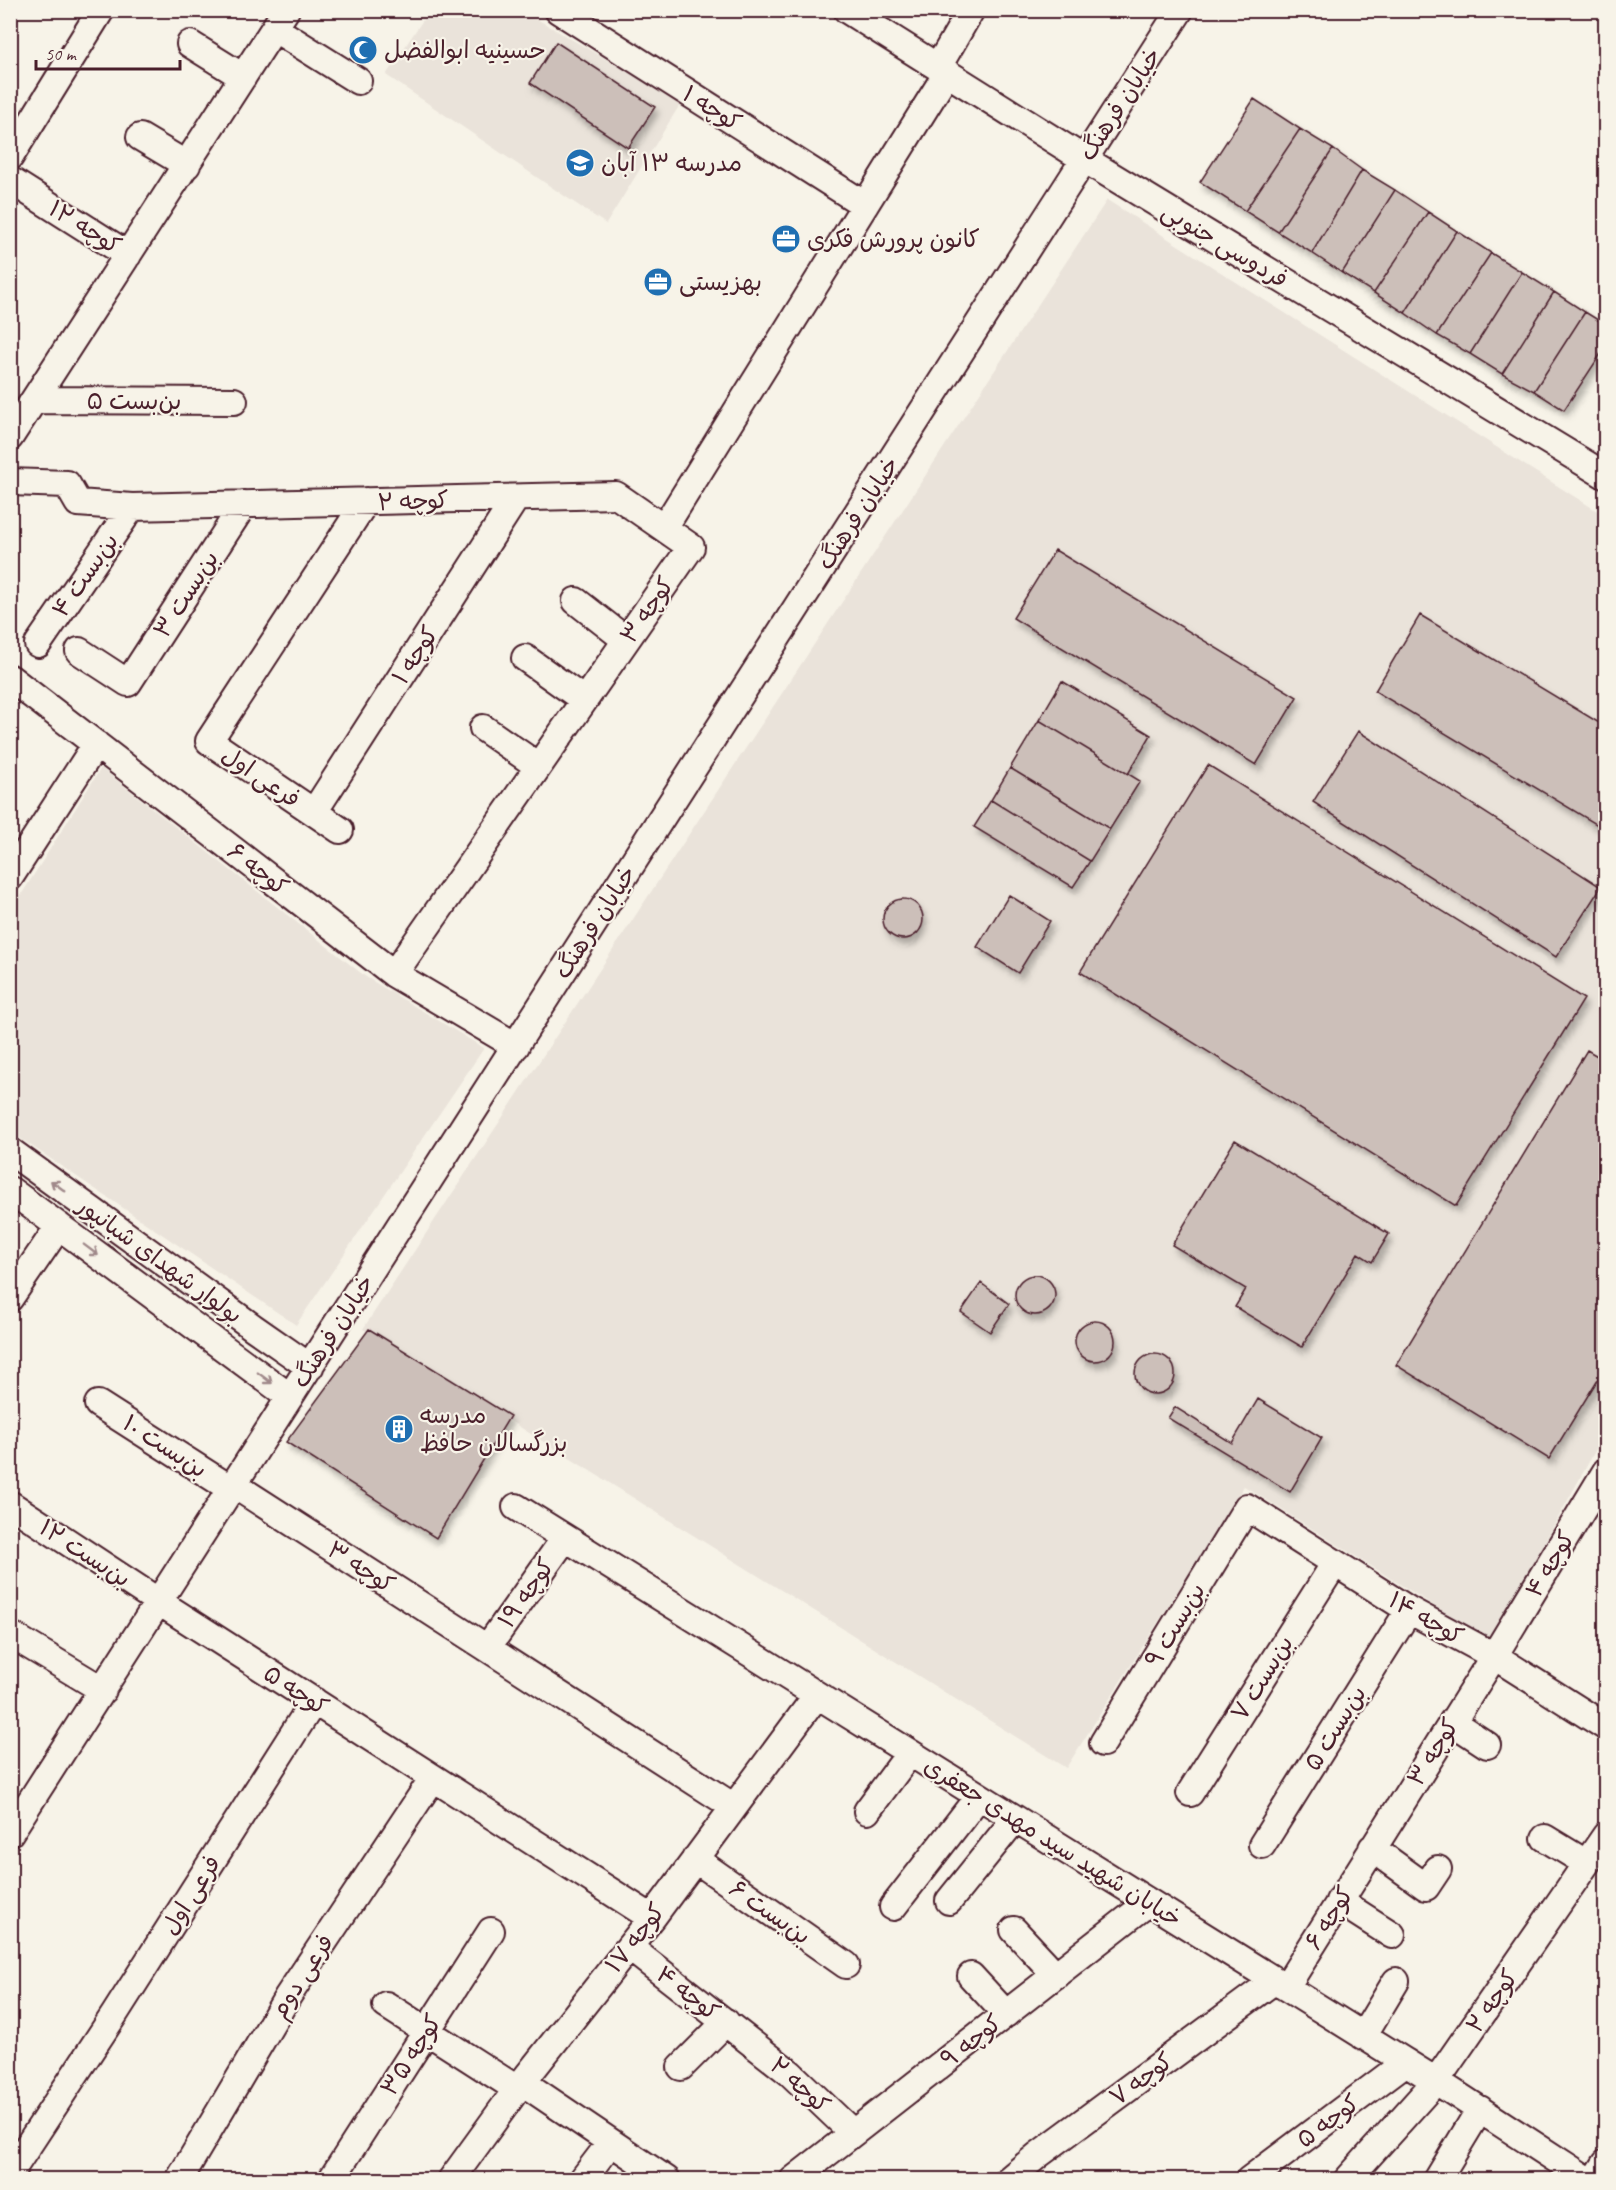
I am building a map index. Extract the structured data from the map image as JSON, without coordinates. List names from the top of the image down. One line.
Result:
{"streets":{"street":["خیابان فرهنگ","کوچه ۱","کوچه ۱۲","فردوسی جنوبی","بن‌بست ۵","کوچه ۲","بن‌بست ۴","بن‌بست ۳","کوچه ۳","فرعی اول","کوچه ۶","بولوار شهدای شبانپور","بن‌بست ۱۰","بن‌بست ۱۲","کوچه ۴","کوچه ۱۹","کوچه ۱۴","بن‌بست ۹","بن‌بست ۷","کوچه ۵","خیابان شهید سید مهدی جعفری","بن‌بست ۶","کوچه ۱۷","فرعی دوم","کوچه ۹","کوچه ۳۵","کوچه ۷"]},"crossings":[["خیابان فرهنگ","فردوسی جنوبی"],["خیابان فرهنگ","کوچه ۳"],["خیابان فرهنگ","کوچه ۶"],["خیابان فرهنگ","بولوار شهدای شبانپور"],["خیابان فرهنگ","بن‌بست ۱۰"],["خیابان فرهنگ","بن‌بست ۱۲"],["خیابان فرهنگ","کوچه ۵"],["کوچه ۱","کوچه ۲"],["کوچه ۱","فرعی اول"],["بن‌بست ۵","کوچه ۱۴"],["کوچه ۲","کوچه ۳"],["کوچه ۲","فرعی اول"],["کوچه ۲","کوچه ۴"],["کوچه ۲","خیابان شهید سید مهدی جعفری"],["کوچه ۲","کوچه ۹"],["کوچه ۳","کوچه ۶"],["کوچه ۳","بن‌بست ۱۰"],["کوچه ۳","کوچه ۴"],["کوچه ۳","کوچه ۱۹"],["کوچه ۳","کوچه ۱۴"],["فرعی اول","کوچه ۵"],["کوچه ۶","خیابان شهید سید مهدی جعفری"],["کوچه ۶","کوچه ۷"],["بن‌بست ۱۲","کوچه ۵"],["کوچه ۴","کوچه ۱۴"],["کوچه ۴","کوچه ۱۷"],["کوچه ۱۹","خیابان شهید سید مهدی جعفری"],["کوچه ۱۴","بن‌بست ۹"],["کوچه ۱۴","بن‌بست ۷"],["کوچه ۵","خیابان شهید سید مهدی جعفری"],["کوچه ۵","فرعی دوم"],["خیابان شهید سید مهدی جعفری","کوچه ۱۷"],["خیابان شهید سید مهدی جعفری","کوچه ۹"],["خیابان شهید سید مهدی جعفری","کوچه ۷"],["بن‌بست ۶","کوچه ۱۷"]],"places":{"mosque":["حسینیه ابوالفضل"],"school or university":["مدرسه ۱۳ آبان"],"office":["کانون پرورش فکری","بهزیستی"],"building":["مدرسه بزرگسالان حافظ"]},"scale_bar":"50 m"}
